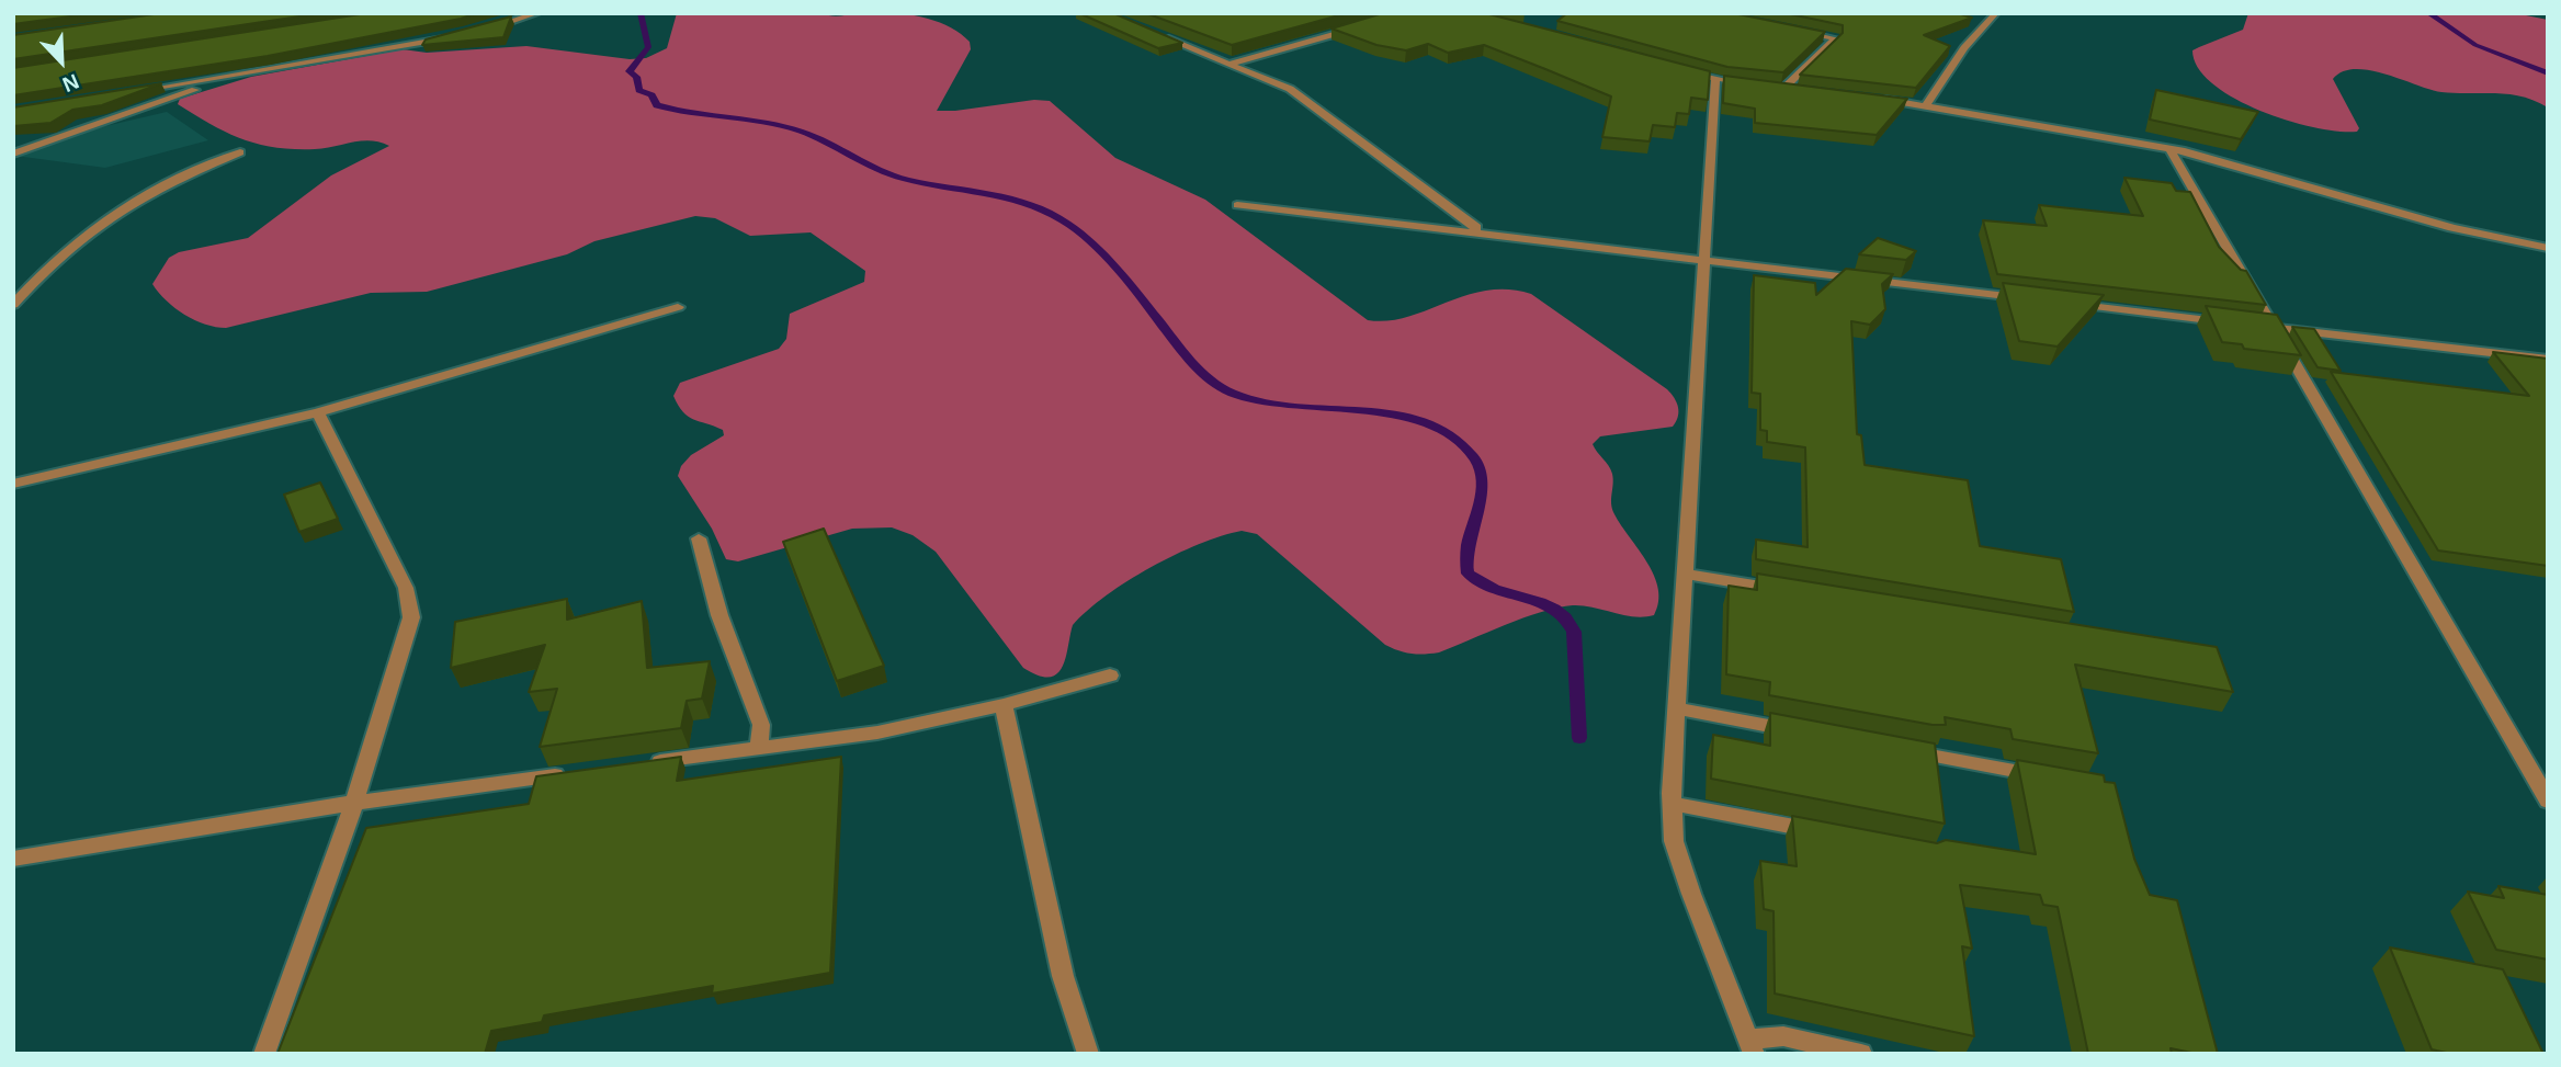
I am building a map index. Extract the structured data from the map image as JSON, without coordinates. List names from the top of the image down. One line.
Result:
{"north":"bottom right"}
